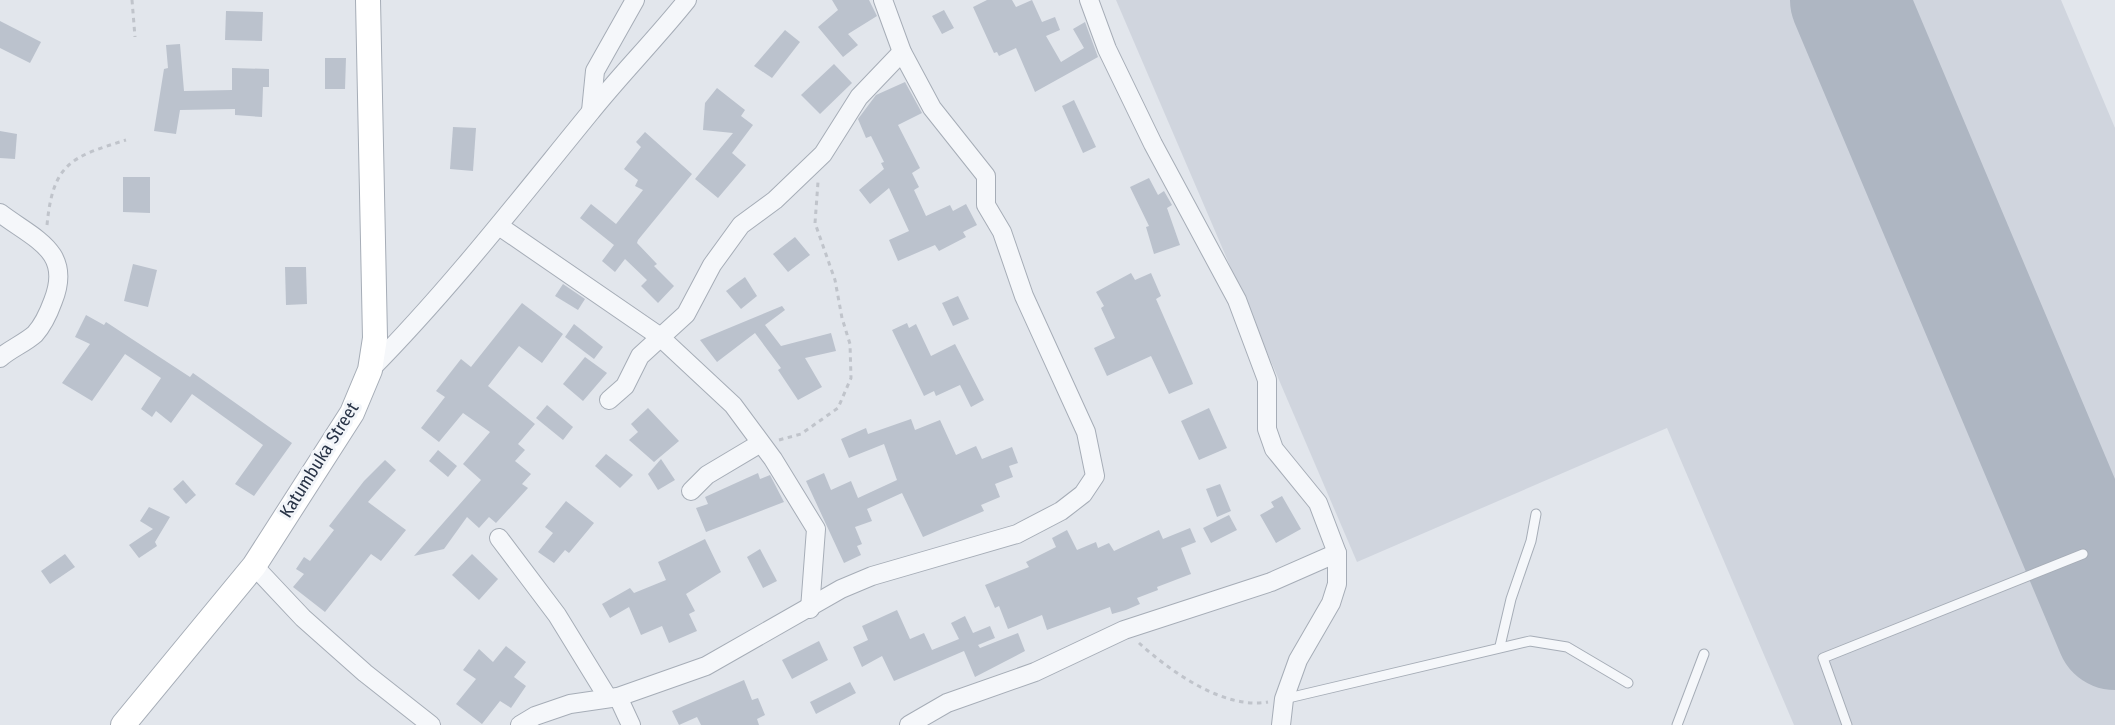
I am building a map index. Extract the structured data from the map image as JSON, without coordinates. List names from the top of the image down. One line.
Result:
{"streets":{"main road":["Katumbuka Street"]}}
